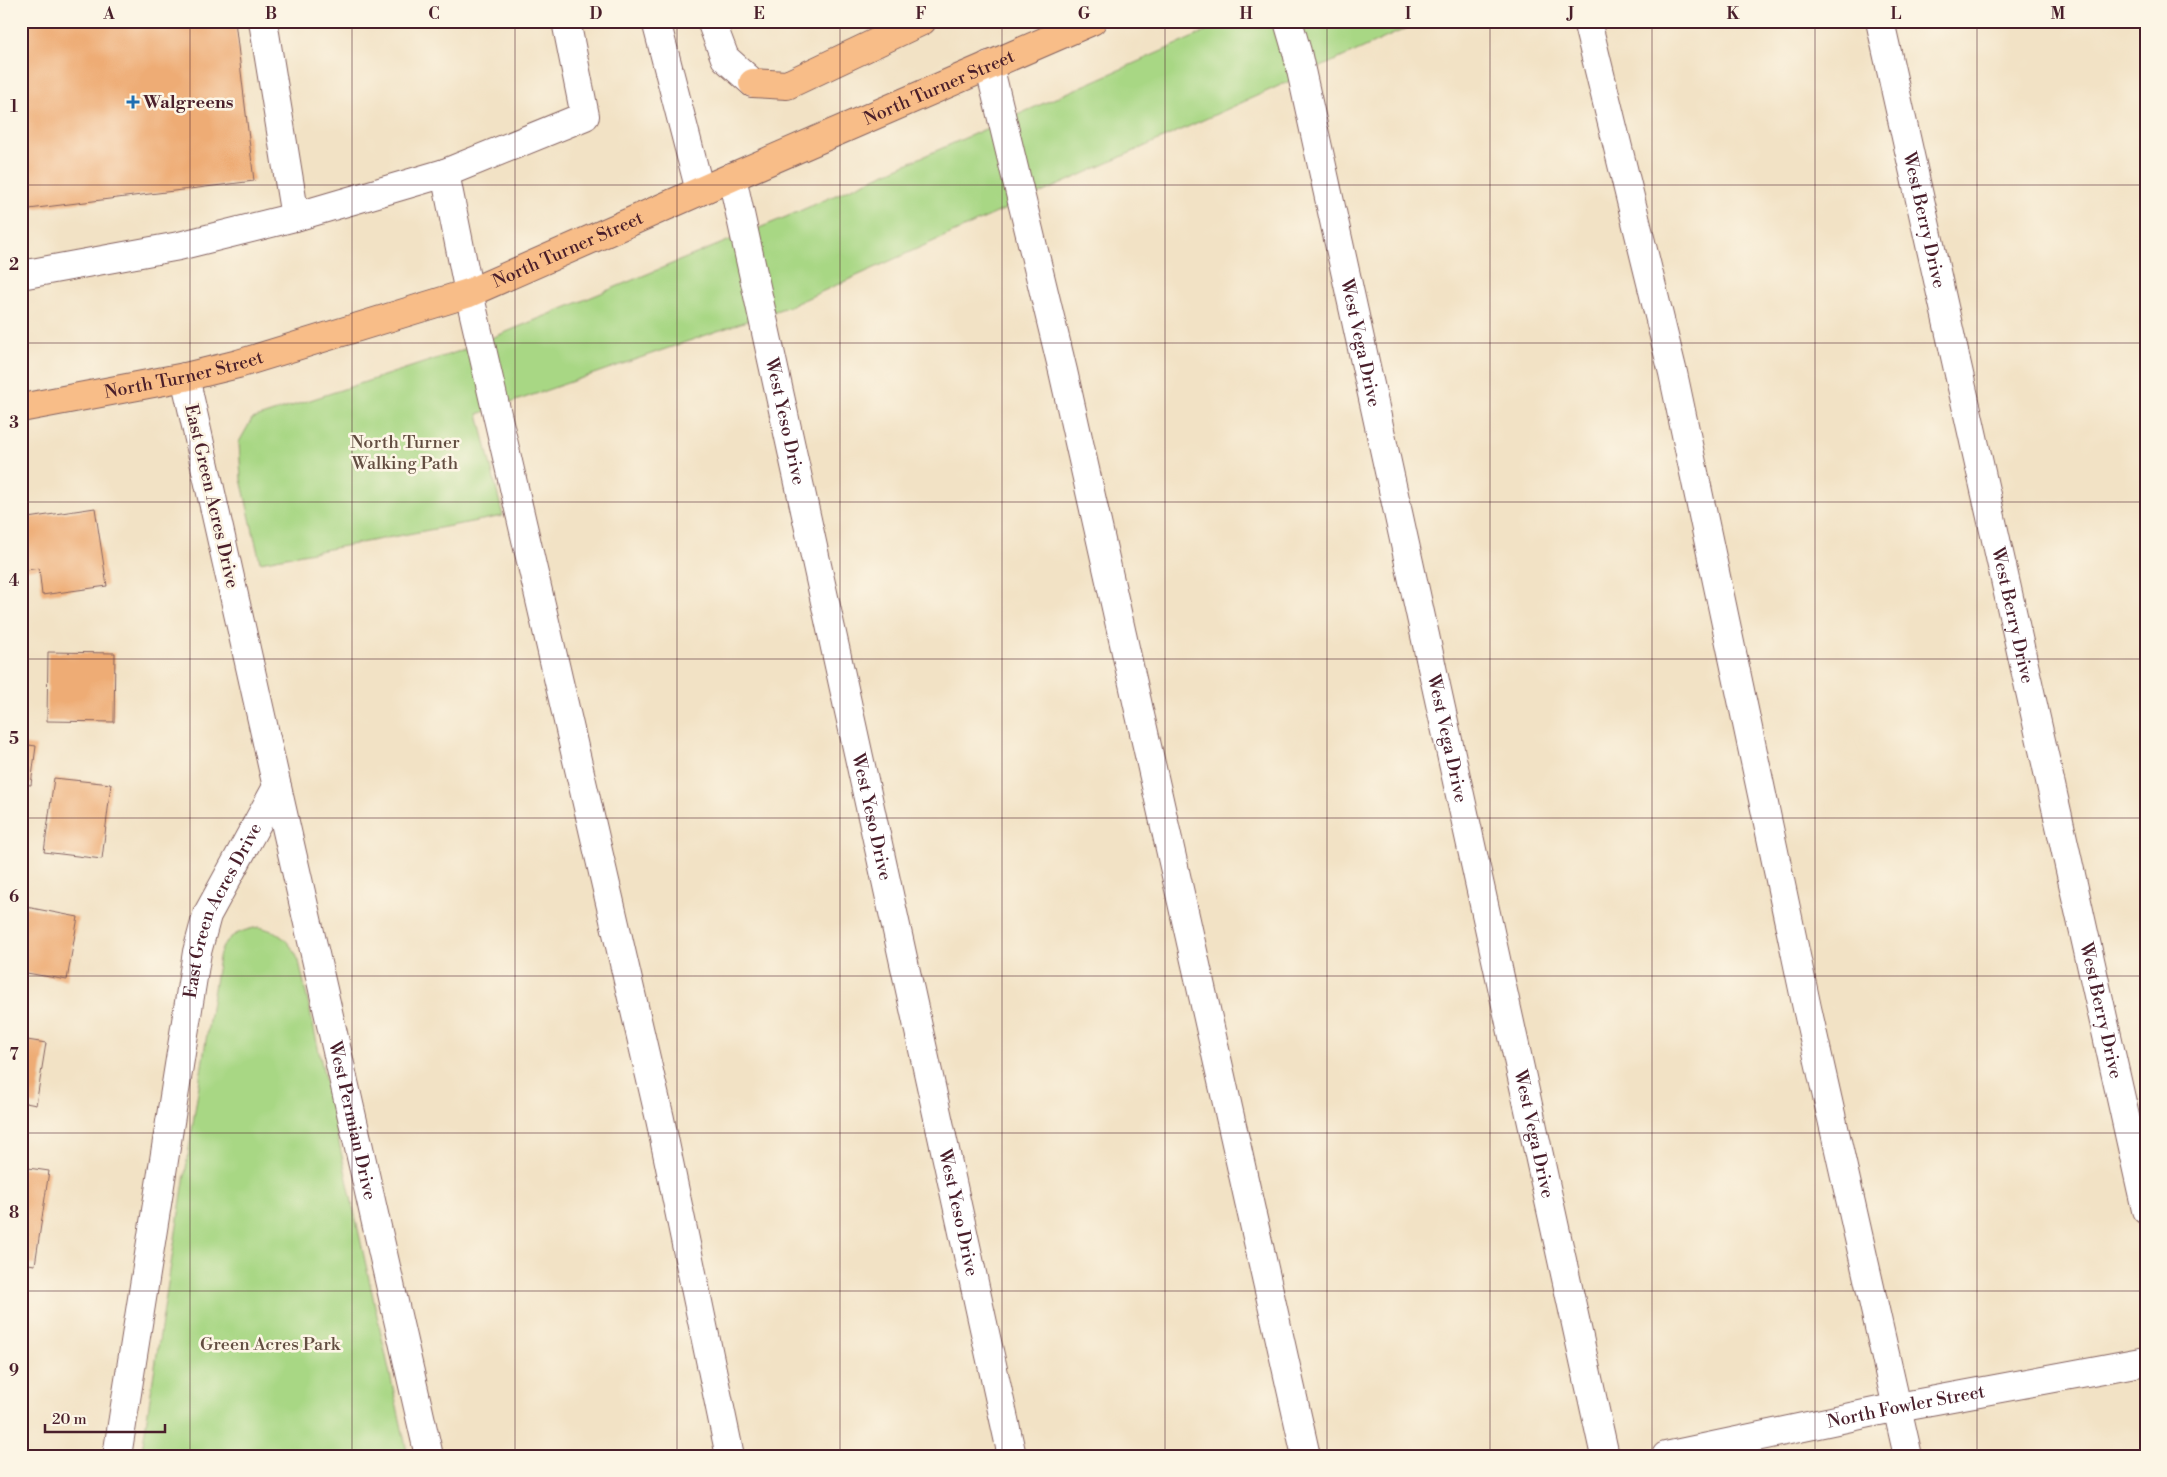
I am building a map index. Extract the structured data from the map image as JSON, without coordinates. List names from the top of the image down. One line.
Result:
{"streets":{"main road":["North Turner Street"],"street":["West Berry Drive","West Vega Drive","West Yeso Drive","East Green Acres Drive","West Permian Drive","North Fowler Street"]},"crossings":[["North Turner Street","West Yeso Drive"],["North Turner Street","East Green Acres Drive"],["East Green Acres Drive","West Permian Drive"]],"parks":["North Turner Walking Path","Green Acres Park"],"places":{"health":["Walgreens"]},"scale_bar":"20 m","grid":{"columns":["A","B","C","D","E","F","G","H","I","J","K","L","M"],"rows":["1","2","3","4","5","6","7","8","9"]}}
